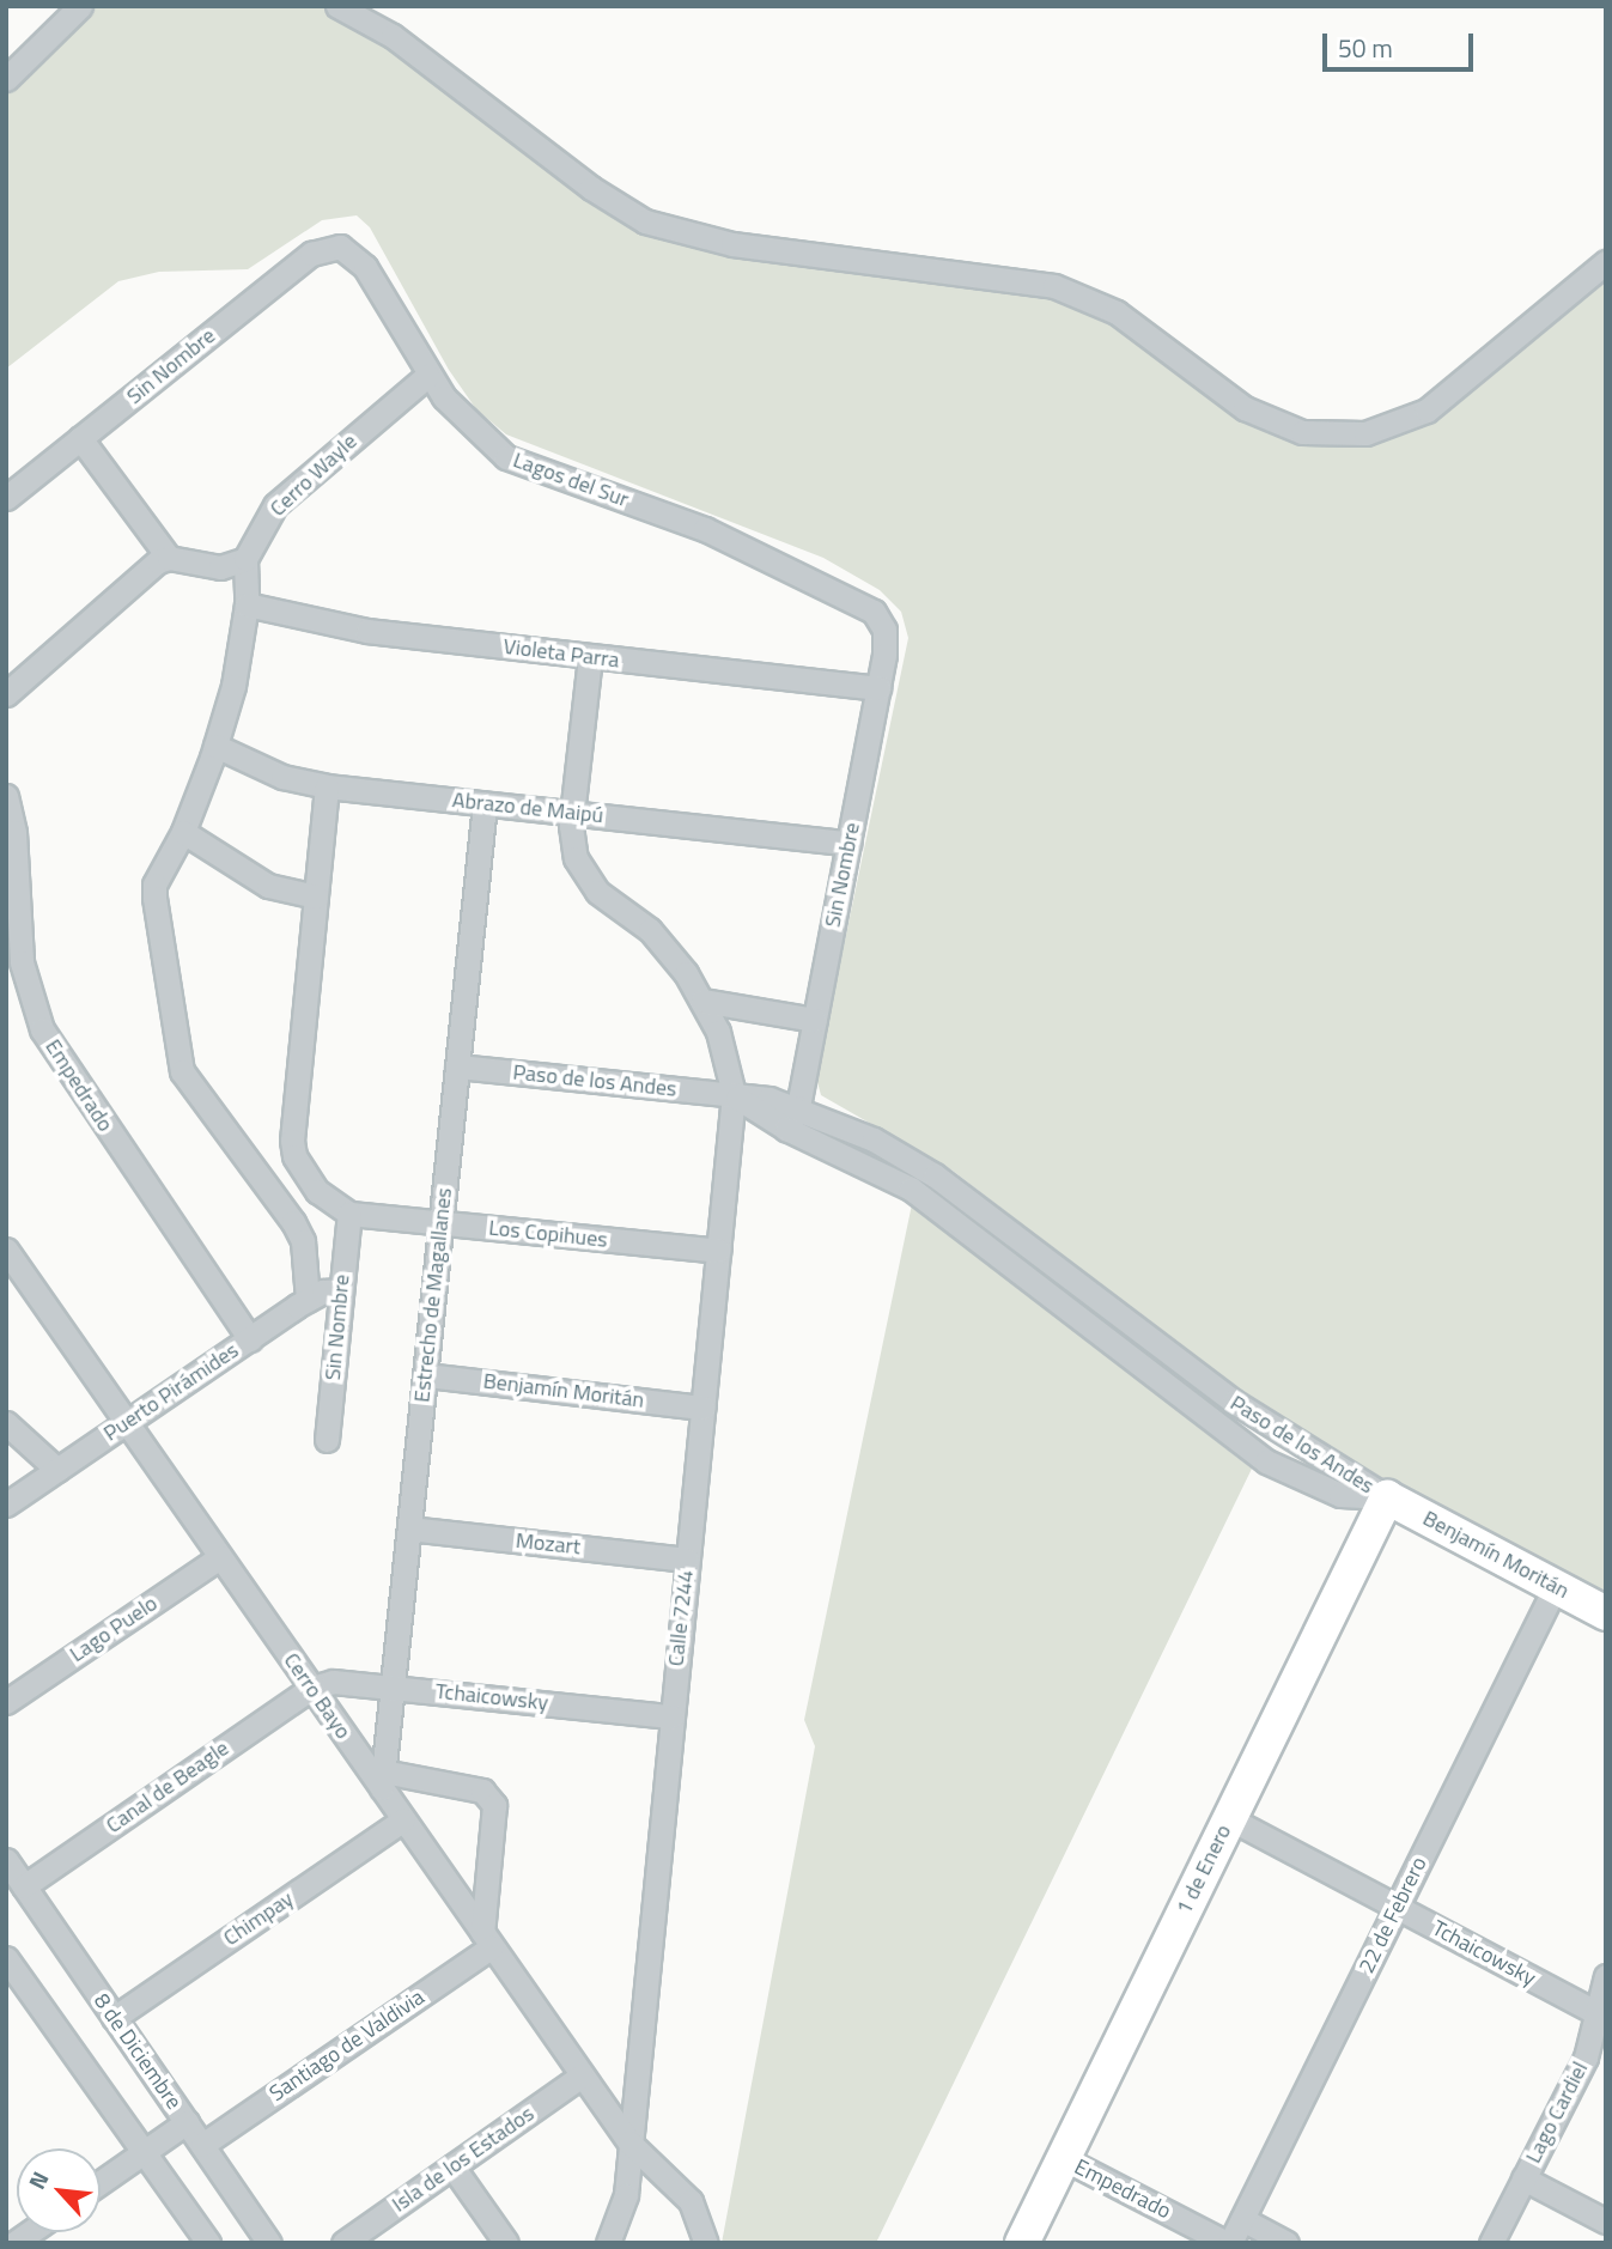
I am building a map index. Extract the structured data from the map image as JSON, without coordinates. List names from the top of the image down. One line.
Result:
{"streets":{"street":["Sin Nombre","Cerro Wayle","Lagos del Sur","Violeta Parra","Abrazo de Maipú","Paso de los Andes","Empedrado","Los Copihues","Estrecho de Magallanes","Benjamín Moritán","Puerto Pirámides","Mozart","Calle 7244","Lago Puelo","Cerro Bayo","Tchaicowsky","Canal de Beagle","1 de Enero","22 de Febrero","Chimpay","Santiago de Valdivia","8 de Diciembre","Lago Cardiel","Isla de los Estados"]},"crossings":[["Sin Nombre","Lagos del Sur"],["Sin Nombre","Violeta Parra"],["Sin Nombre","Abrazo de Maipú"],["Sin Nombre","Paso de los Andes"],["Sin Nombre","Los Copihues"],["Sin Nombre","Puerto Pirámides"],["Cerro Wayle","Lagos del Sur"],["Abrazo de Maipú","Estrecho de Magallanes"],["Paso de los Andes","Estrecho de Magallanes"],["Paso de los Andes","Benjamín Moritán"],["Paso de los Andes","Calle 7244"],["Paso de los Andes","1 de Enero"],["Empedrado","Puerto Pirámides"],["Empedrado","1 de Enero"],["Empedrado","22 de Febrero"],["Los Copihues","Estrecho de Magallanes"],["Los Copihues","Calle 7244"],["Estrecho de Magallanes","Benjamín Moritán"],["Estrecho de Magallanes","Mozart"],["Estrecho de Magallanes","Cerro Bayo"],["Estrecho de Magallanes","Tchaicowsky"],["Benjamín Moritán","Calle 7244"],["Benjamín Moritán","1 de Enero"],["Benjamín Moritán","22 de Febrero"],["Puerto Pirámides","Cerro Bayo"],["Mozart","Calle 7244"],["Calle 7244","Cerro Bayo"],["Calle 7244","Tchaicowsky"],["Lago Puelo","Cerro Bayo"],["Cerro Bayo","Tchaicowsky"],["Cerro Bayo","Canal de Beagle"],["Cerro Bayo","Chimpay"],["Cerro Bayo","Santiago de Valdivia"],["Cerro Bayo","Isla de los Estados"],["Tchaicowsky","Canal de Beagle"],["Tchaicowsky","1 de Enero"],["Tchaicowsky","22 de Febrero"],["Tchaicowsky","Lago Cardiel"],["Canal de Beagle","8 de Diciembre"],["Chimpay","8 de Diciembre"],["Santiago de Valdivia","8 de Diciembre"]],"scale_bar":"50 m","north":"top left"}
